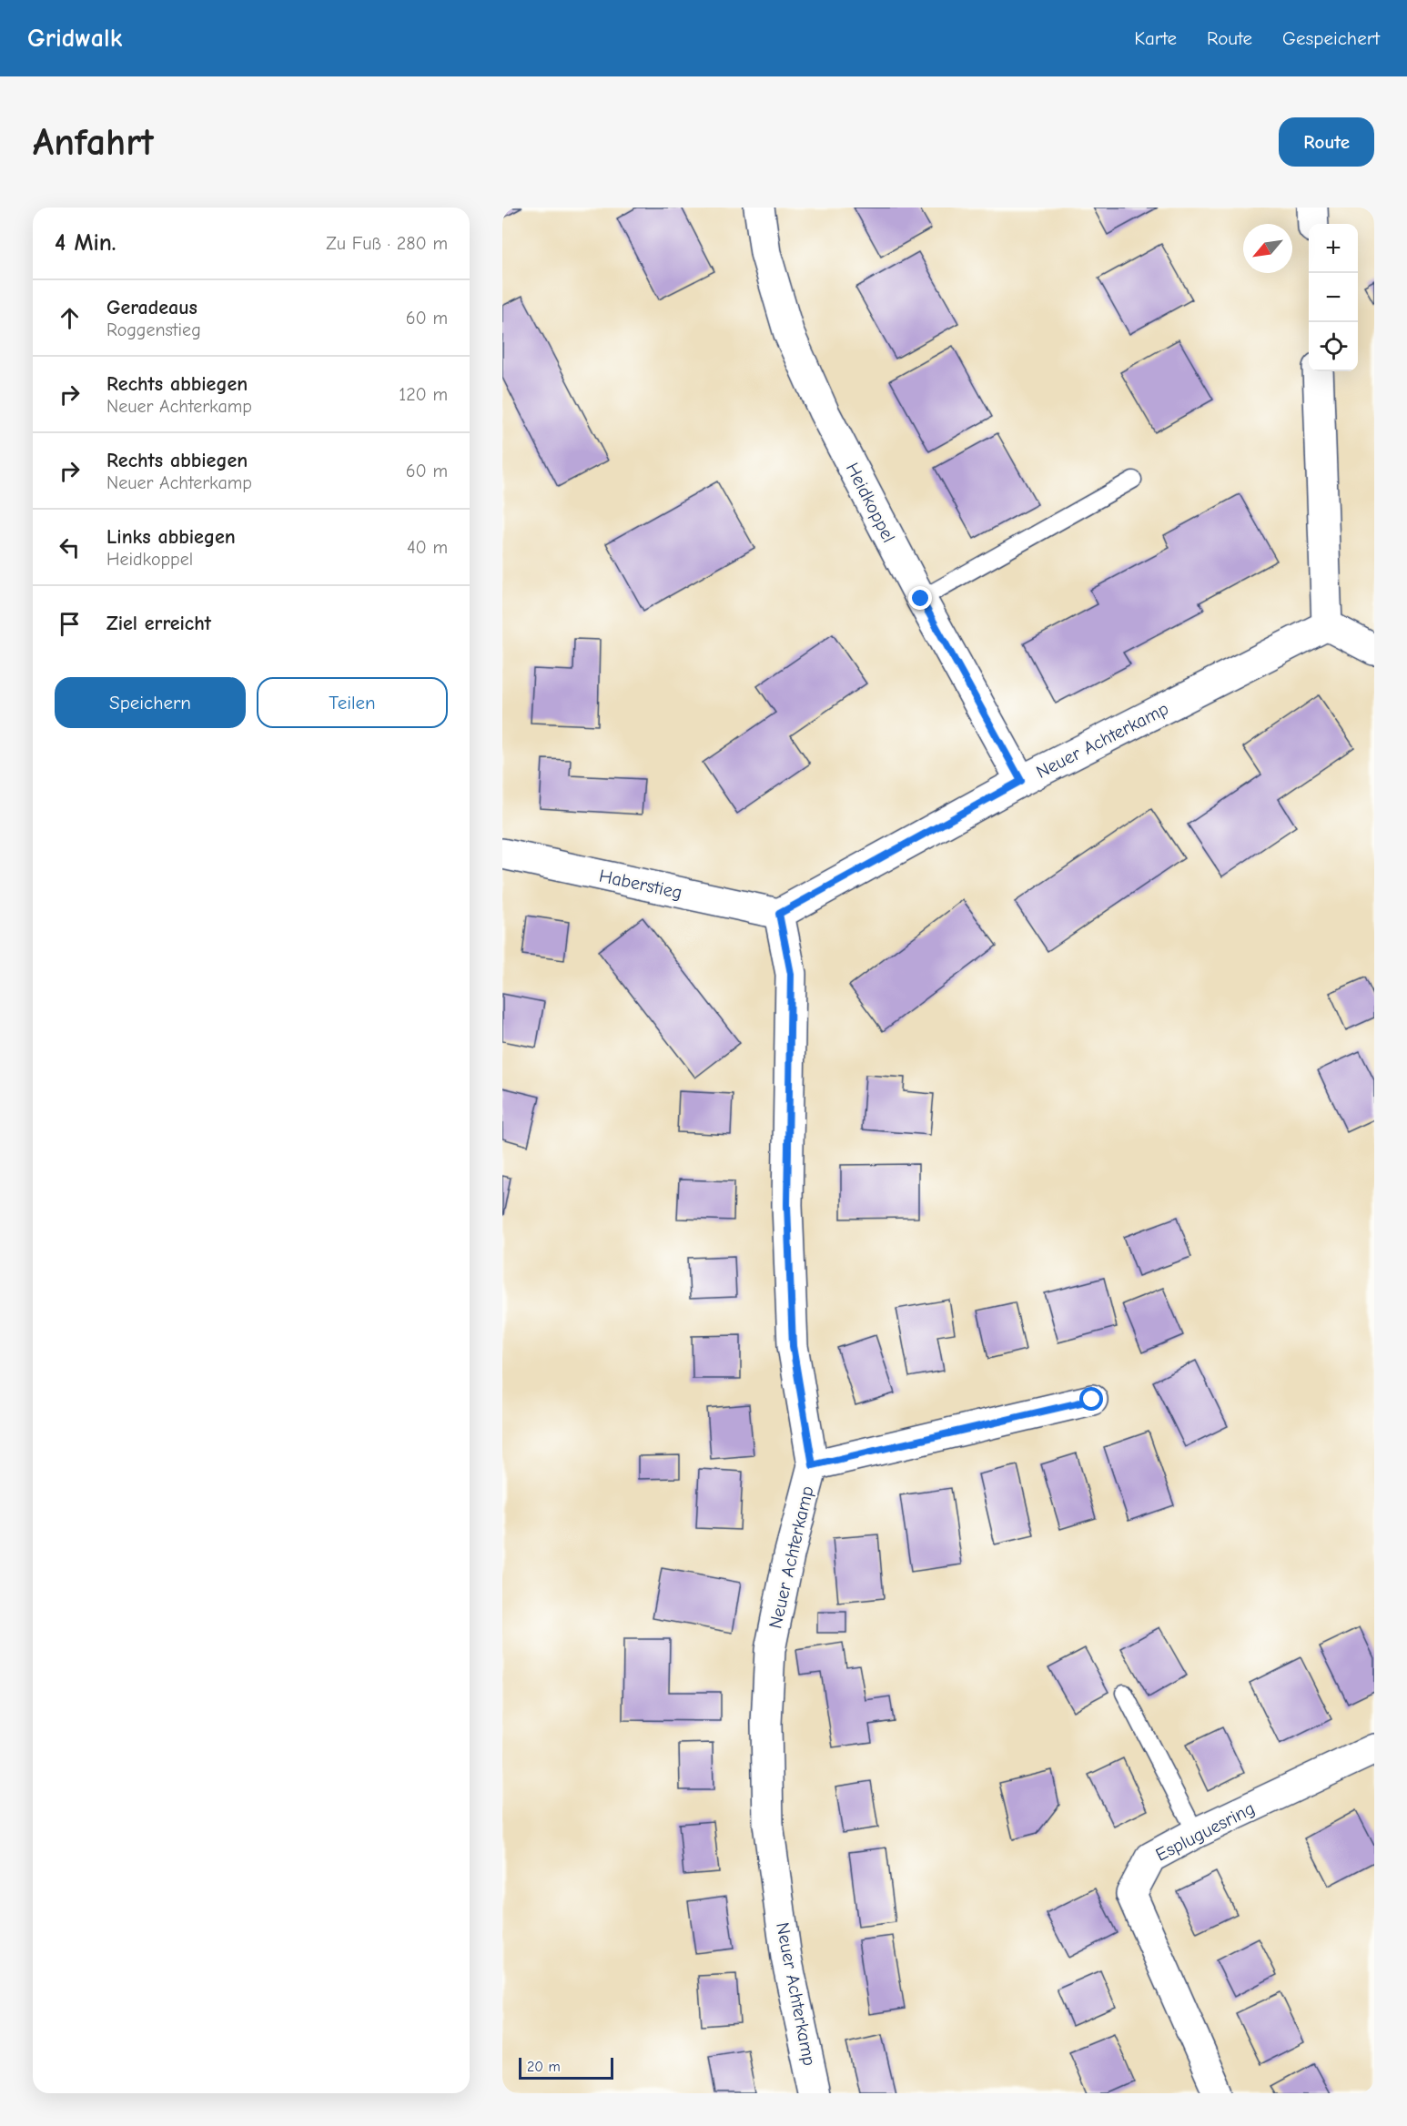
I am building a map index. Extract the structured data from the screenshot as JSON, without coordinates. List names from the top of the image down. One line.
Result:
{"streets":{"street":["Heidkoppel","Neuer Achterkamp","Haberstieg","Espluguesring"]},"crossings":[["Heidkoppel","Neuer Achterkamp"],["Neuer Achterkamp","Haberstieg"]],"scale_bar":"20 m","north":"bottom left","page":{"header":"Gridwalk","nav":["Karte","Route","Gespeichert"],"buttons":["Route",["Speichern","Teilen"]],"title":"Anfahrt","heading":["4 Min.","Zu Fuß · 280 m"],"map_buttons":["+","−"],"list":[["Geradeaus","Roggenstieg","60 m"],["Rechts abbiegen","Neuer Achterkamp","120 m"],["Rechts abbiegen","Neuer Achterkamp","60 m"],["Links abbiegen","Heidkoppel","40 m"],"Ziel erreicht"],"scale":"20 m"}}
